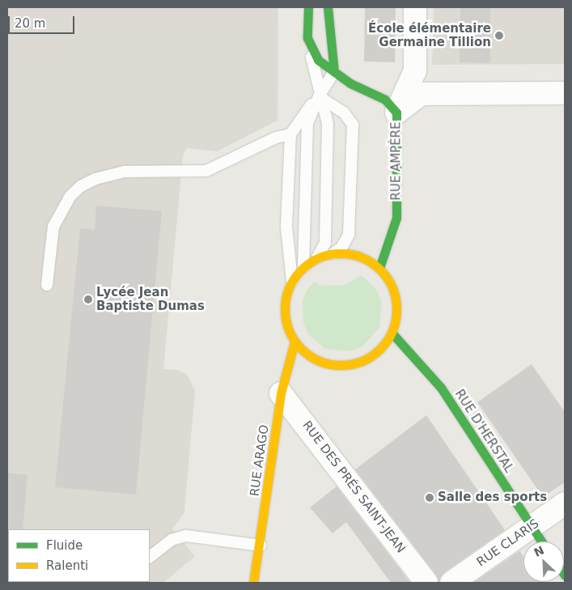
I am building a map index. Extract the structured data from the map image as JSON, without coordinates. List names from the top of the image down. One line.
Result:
{"streets":{"street":["RUE AMPÈRE","RUE D'HERSTAL","RUE ARAGO","RUE DES PRÉS SAINT-JEAN","RUE CLARIS"]},"crossings":[["RUE AMPÈRE","RUE D'HERSTAL"],["RUE AMPÈRE","RUE ARAGO"],["RUE D'HERSTAL","RUE ARAGO"],["RUE D'HERSTAL","RUE CLARIS"],["RUE ARAGO","RUE DES PRÉS SAINT-JEAN"]],"places":["École élémentaire Germaine Tillion","Lycée Jean Baptiste Dumas","Salle des sports"],"legend":["Fluide","Ralenti"],"scale_bar":"20 m","north":"top left"}
